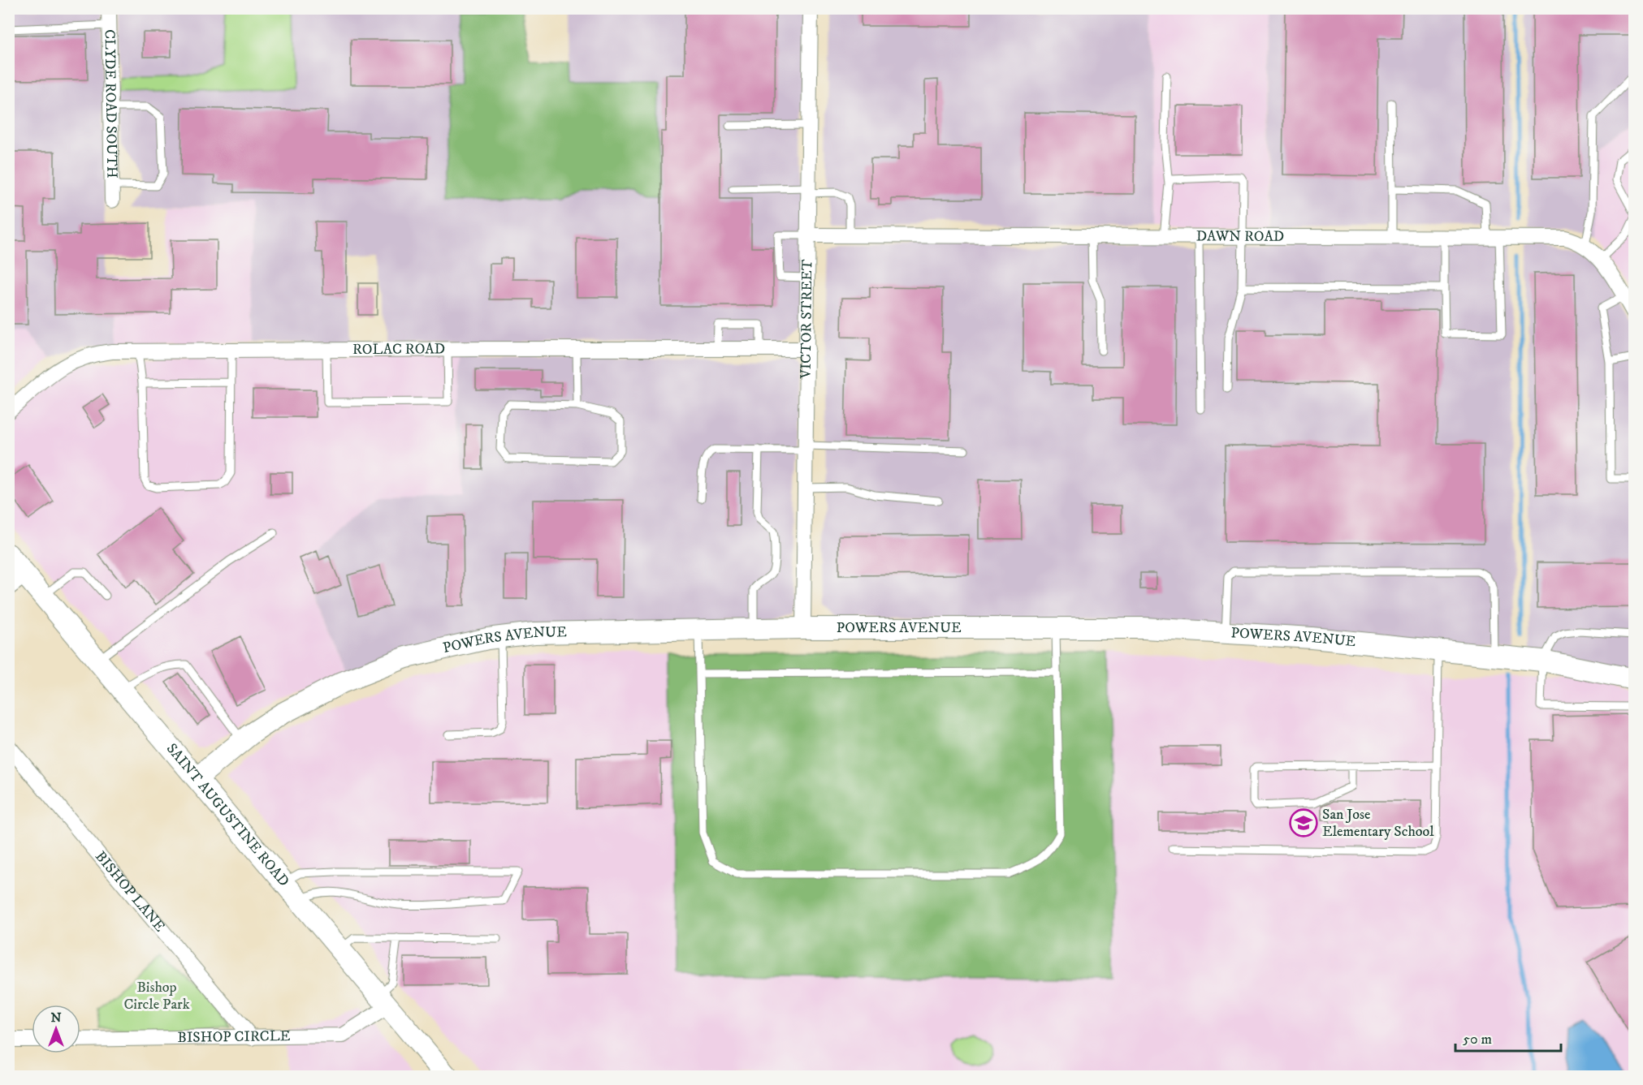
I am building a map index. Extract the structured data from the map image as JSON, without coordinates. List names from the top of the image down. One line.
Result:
{"streets":{"street":["CLYDE ROAD SOUTH","DAWN ROAD","VICTOR STREET","ROLAC ROAD","POWERS AVENUE","SAINT AUGUSTINE ROAD","BISHOP LANE","BISHOP CIRCLE"]},"crossings":[["DAWN ROAD","VICTOR STREET"],["VICTOR STREET","ROLAC ROAD"],["VICTOR STREET","POWERS AVENUE"],["POWERS AVENUE","SAINT AUGUSTINE ROAD"],["SAINT AUGUSTINE ROAD","BISHOP CIRCLE"],["BISHOP LANE","BISHOP CIRCLE"]],"parks":["Bishop Circle Park"],"places":{"school or university":["San Jose Elementary School"]},"scale_bar":"50 m","north":"top"}
